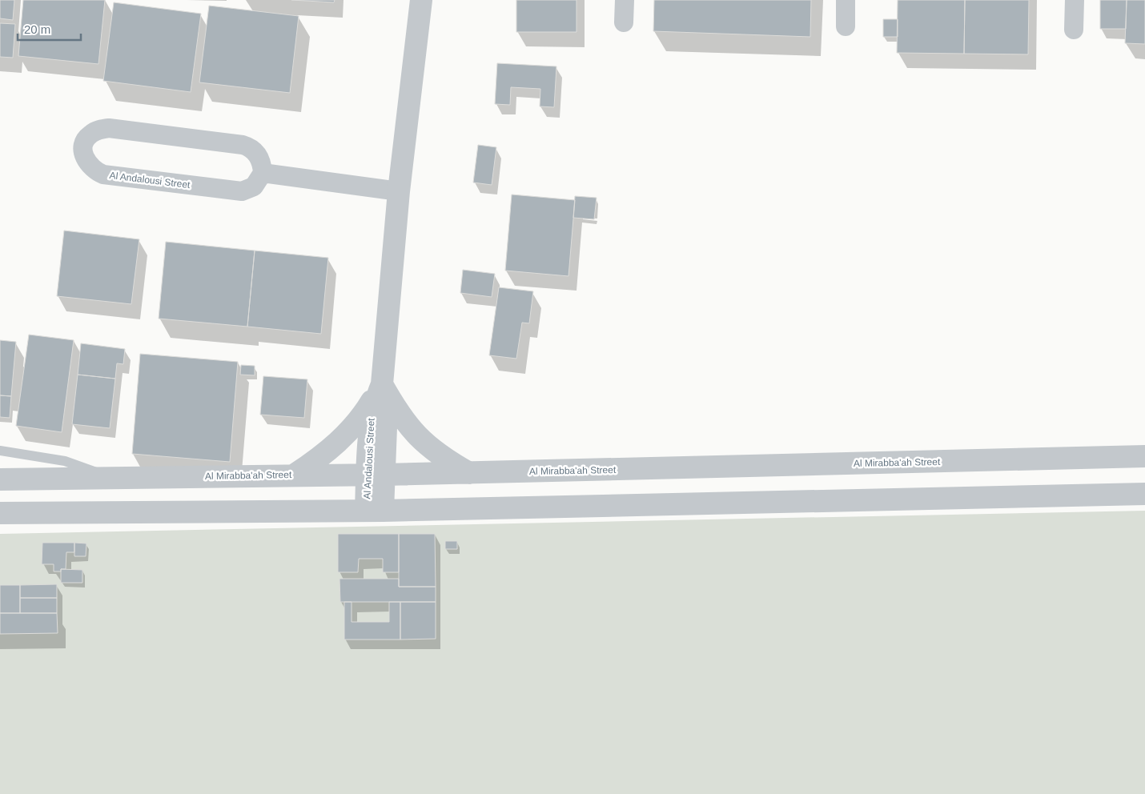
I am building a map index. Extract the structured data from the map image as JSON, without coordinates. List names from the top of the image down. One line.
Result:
{"streets":{"street":["Al Andalousi Street","Al Mirabba'ah Street"]},"crossings":[["Al Andalousi Street","Al Mirabba'ah Street"]],"scale_bar":"20 m"}
